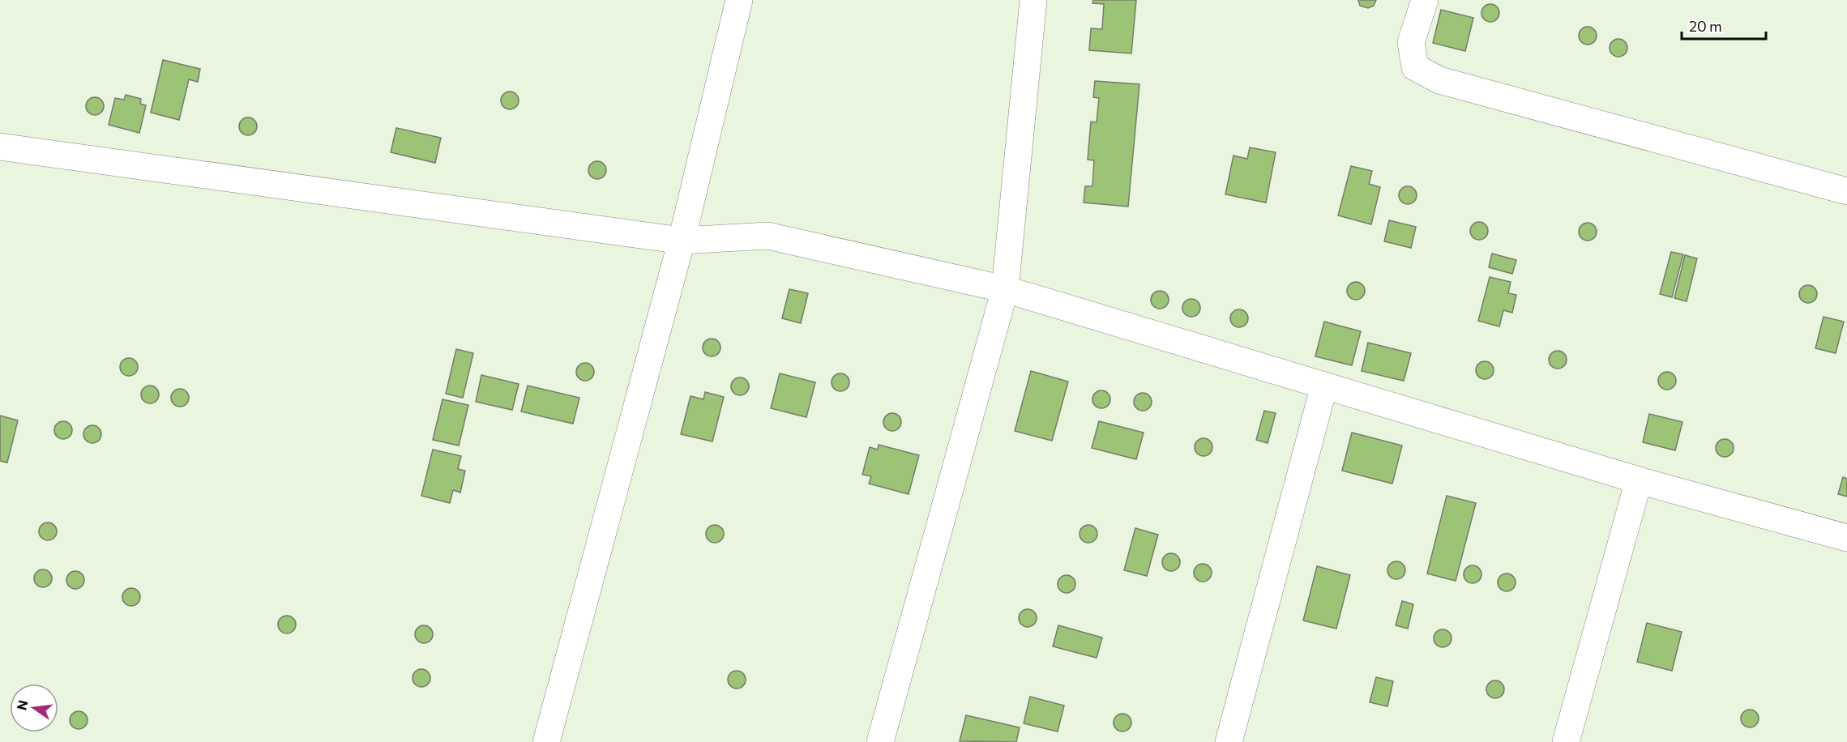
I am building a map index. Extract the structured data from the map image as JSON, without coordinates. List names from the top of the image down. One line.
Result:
{"scale_bar":"20 m","north":"left"}
